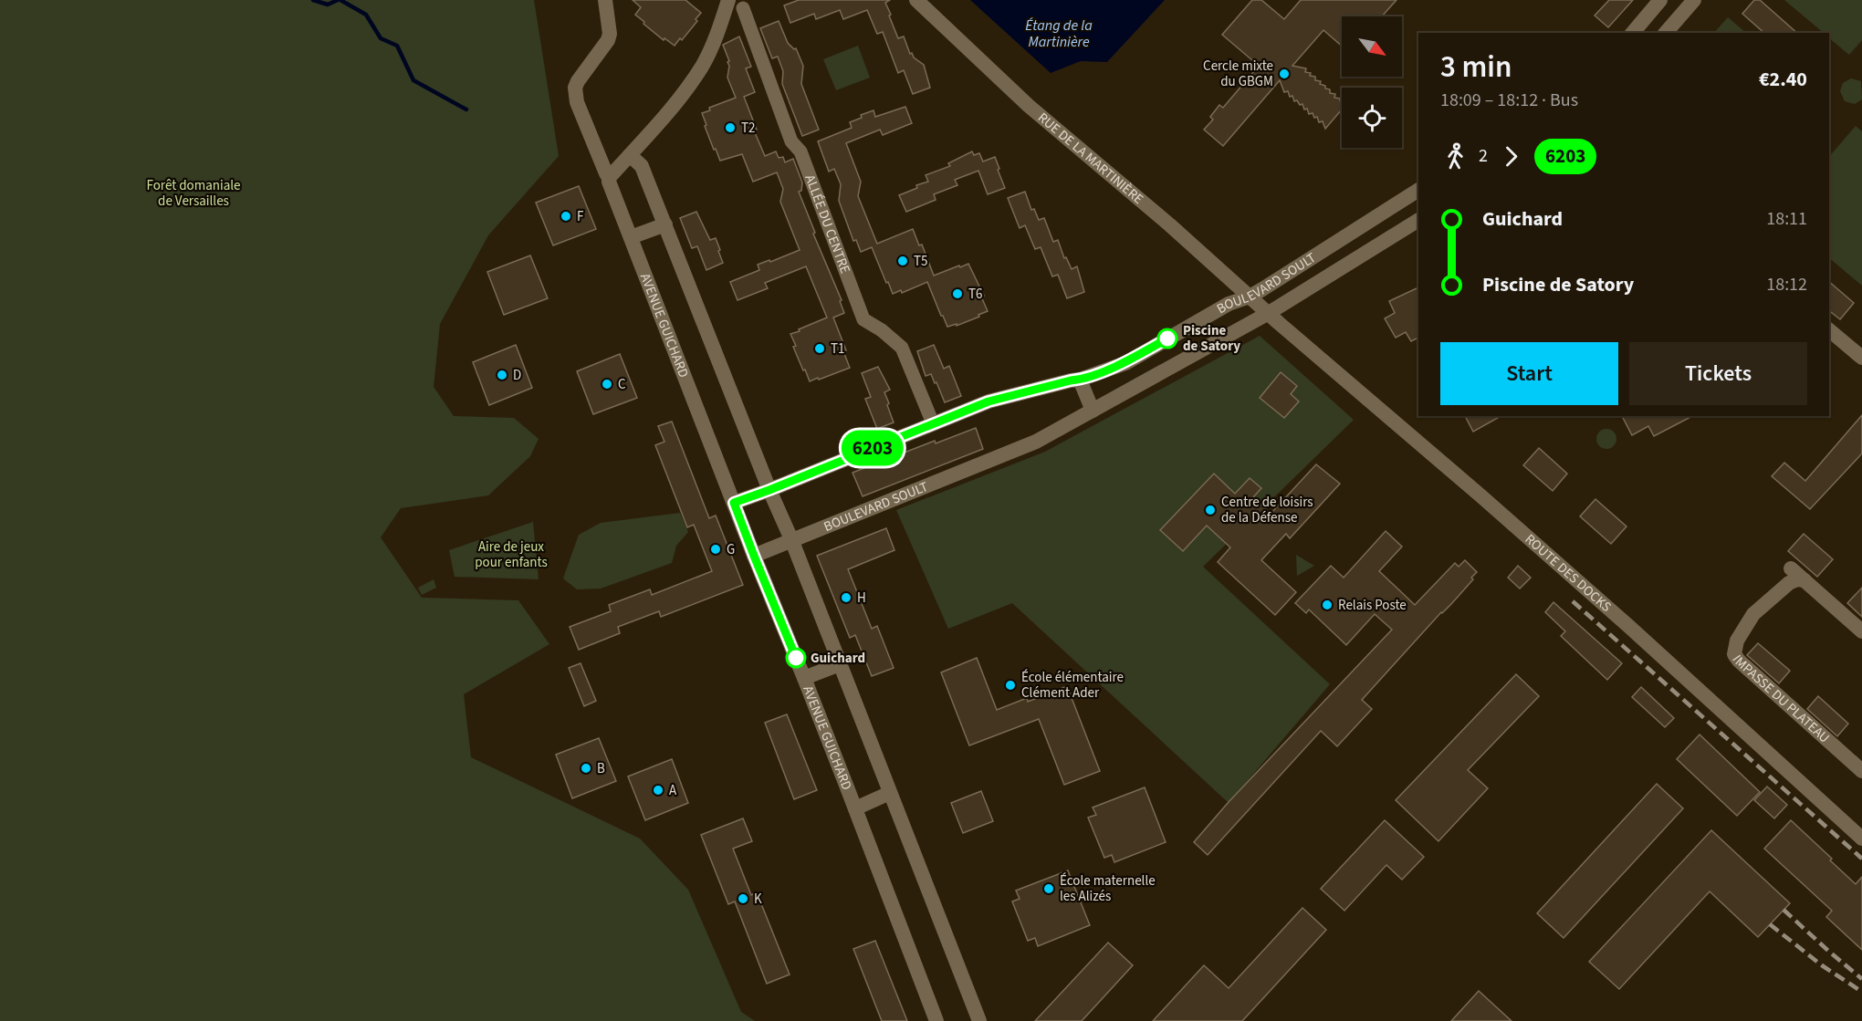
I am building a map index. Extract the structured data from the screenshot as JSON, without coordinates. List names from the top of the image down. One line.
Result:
{"streets":{"street":["RUE DE LA MARTINIÈRE","ALLÉE DU CENTRE","BOULEVARD SOULT","AVENUE GUICHARD","ROUTE DES DOCKS","IMPASSE DU PLATEAU"]},"crossings":[["RUE DE LA MARTINIÈRE","BOULEVARD SOULT"],["RUE DE LA MARTINIÈRE","ROUTE DES DOCKS"],["ALLÉE DU CENTRE","BOULEVARD SOULT"],["BOULEVARD SOULT","AVENUE GUICHARD"],["BOULEVARD SOULT","ROUTE DES DOCKS"]],"water":["Étang de la Martinière"],"parks":["Forêt domaniale de Versailles","Aire de jeux pour enfants"],"places":["Cercle mixte du GBGM","T2","F","T5","T6","Piscine de Satory","T1","D","C","Centre de loisirs de la Défense","G","H","Relais Poste","Guichard","École élémentaire Clément Ader","B","A","École maternelle les Alizés","K"],"lines":["bus line 6203"],"north":"bottom right","page":{"on_map":"6203","heading":["3 min","18:09 – 18:12 · Bus","€2.40"],"legs":["2","6203"],"list":[{"name":"Guichard","value":"18:11"},{"name":"Piscine de Satory","value":"18:12"}],"buttons":["Start","Tickets"]}}
